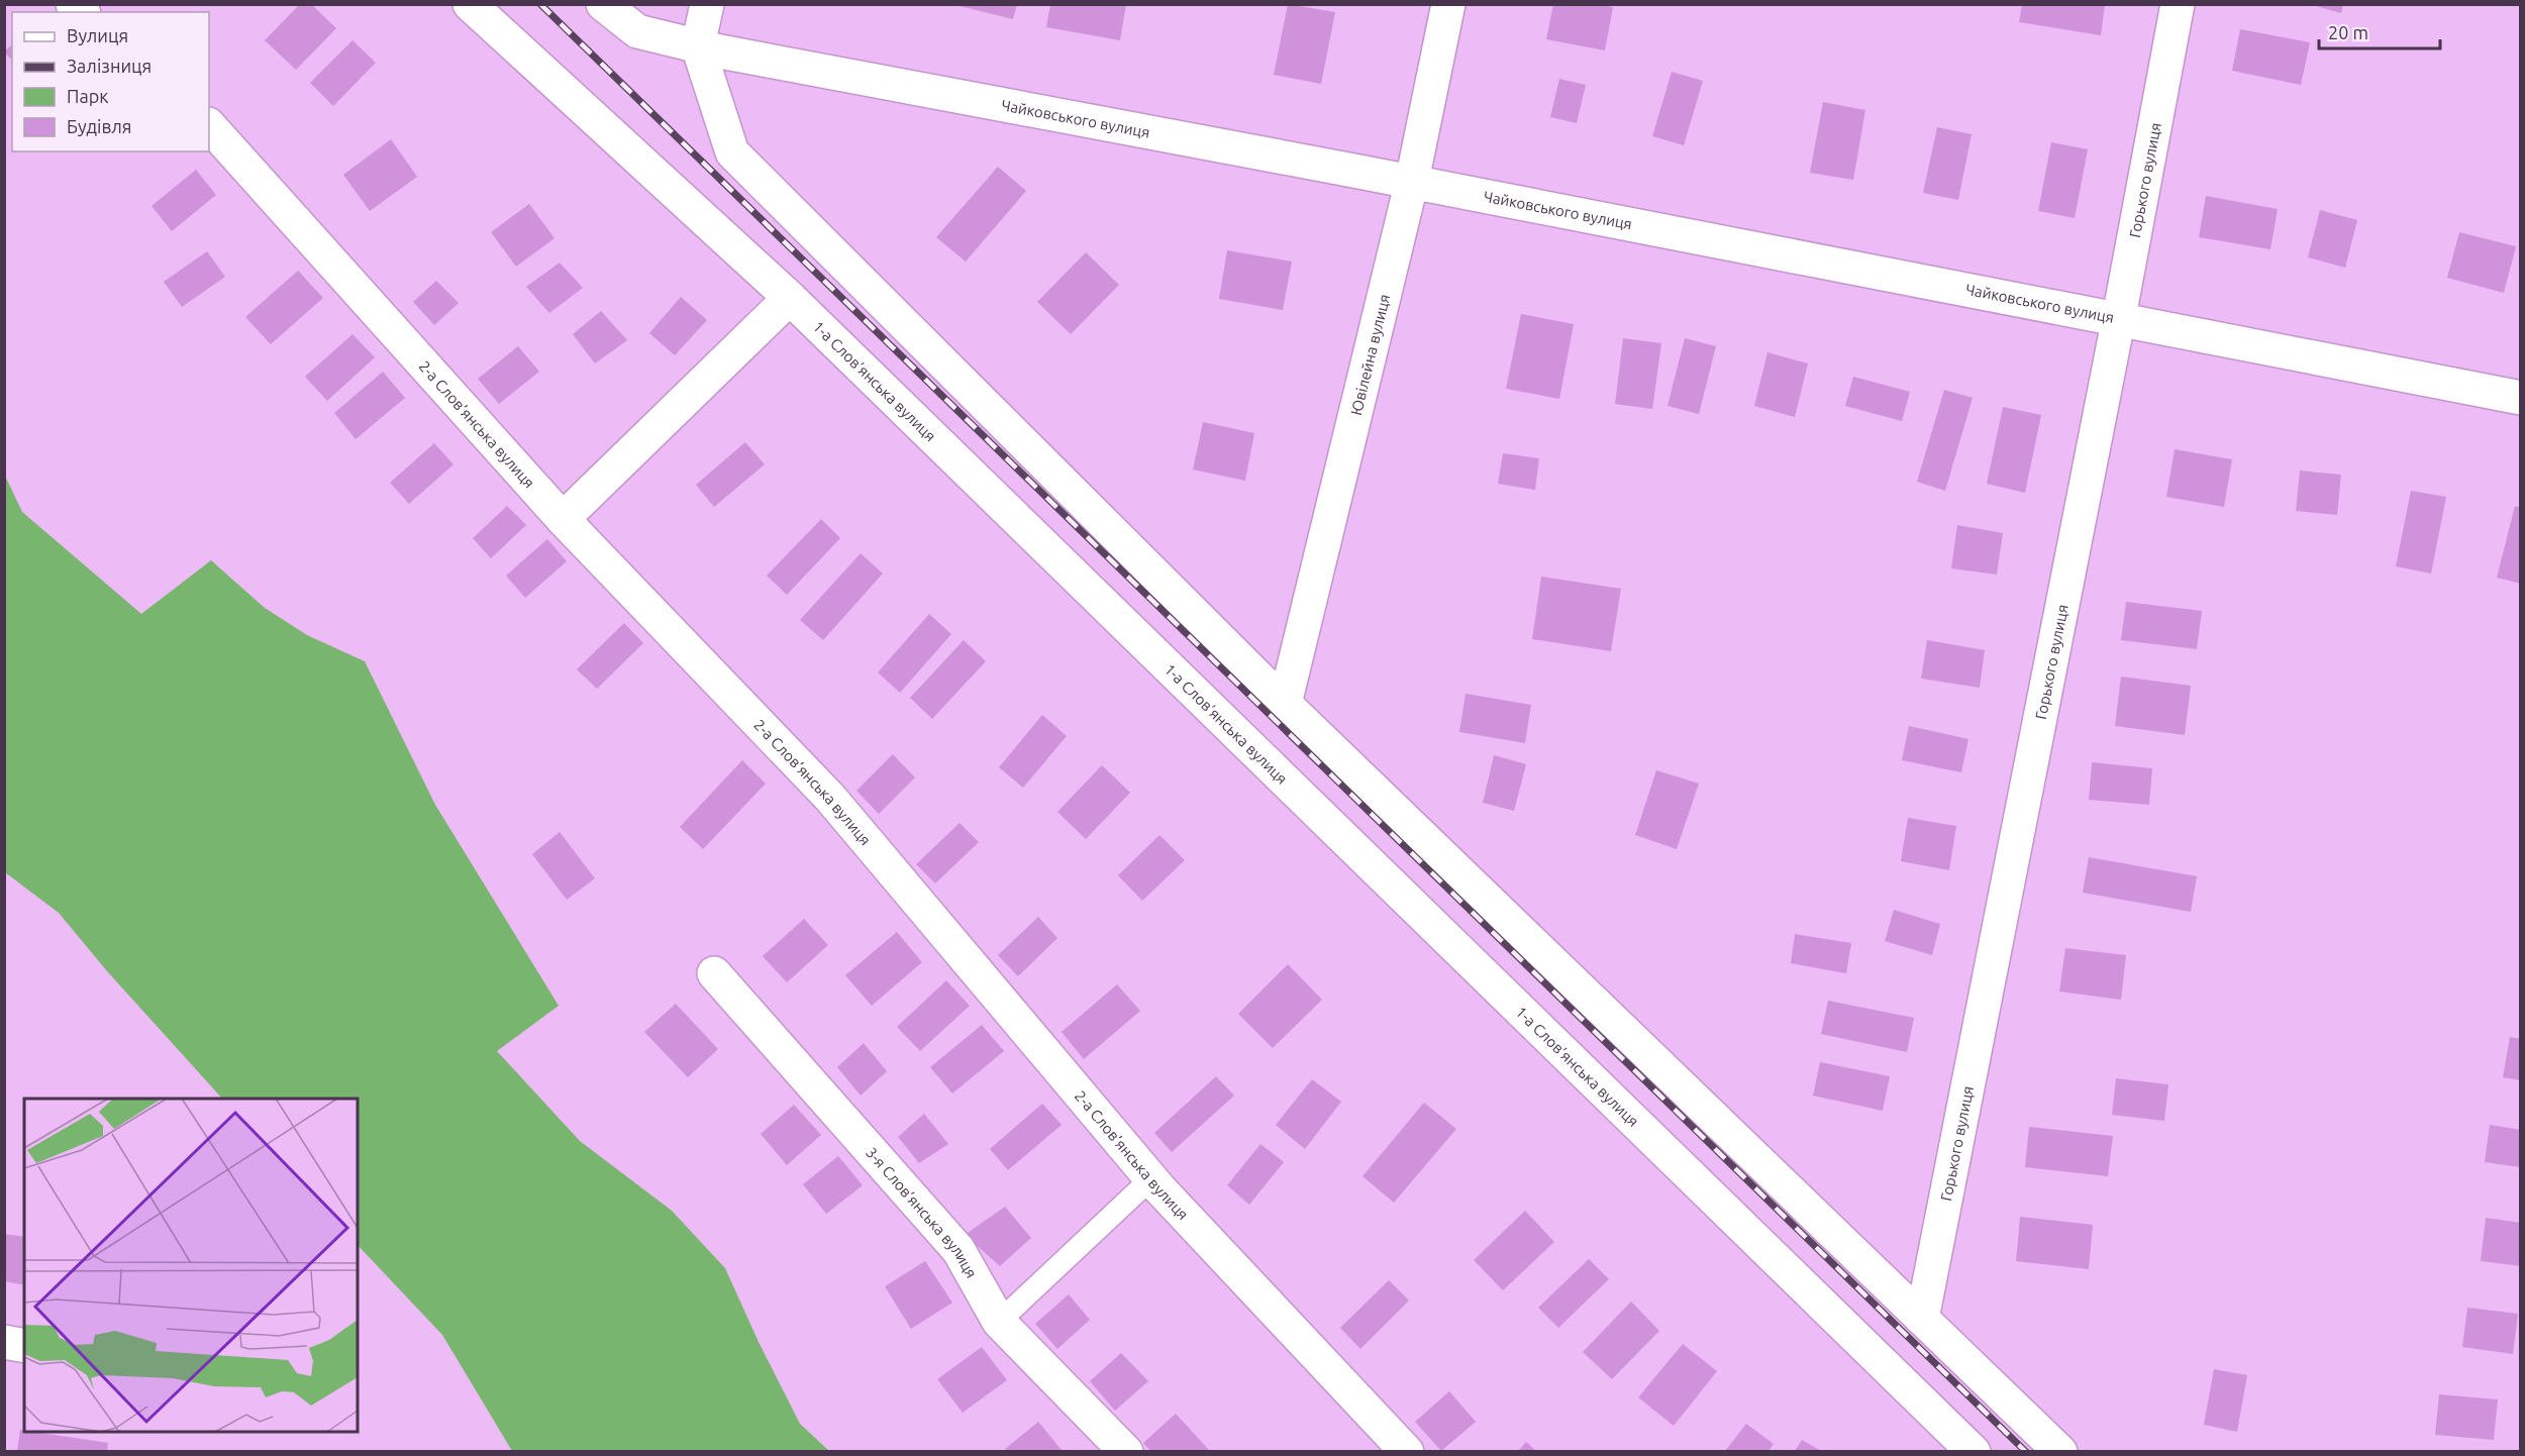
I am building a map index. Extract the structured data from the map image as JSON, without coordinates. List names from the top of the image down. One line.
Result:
{"streets":{"street":["Чайковського вулиця","Горького вулиця","Ювілейна вулиця","1-а Слов’янська вулиця","2-а Слов’янська вулиця","3-я Слов’янська вулиця"]},"crossings":[["Чайковського вулиця","Горького вулиця"],["Чайковського вулиця","Ювілейна вулиця"]],"legend":["Вулиця","Залізниця","Парк","Будівля"],"scale_bar":"20 m"}
